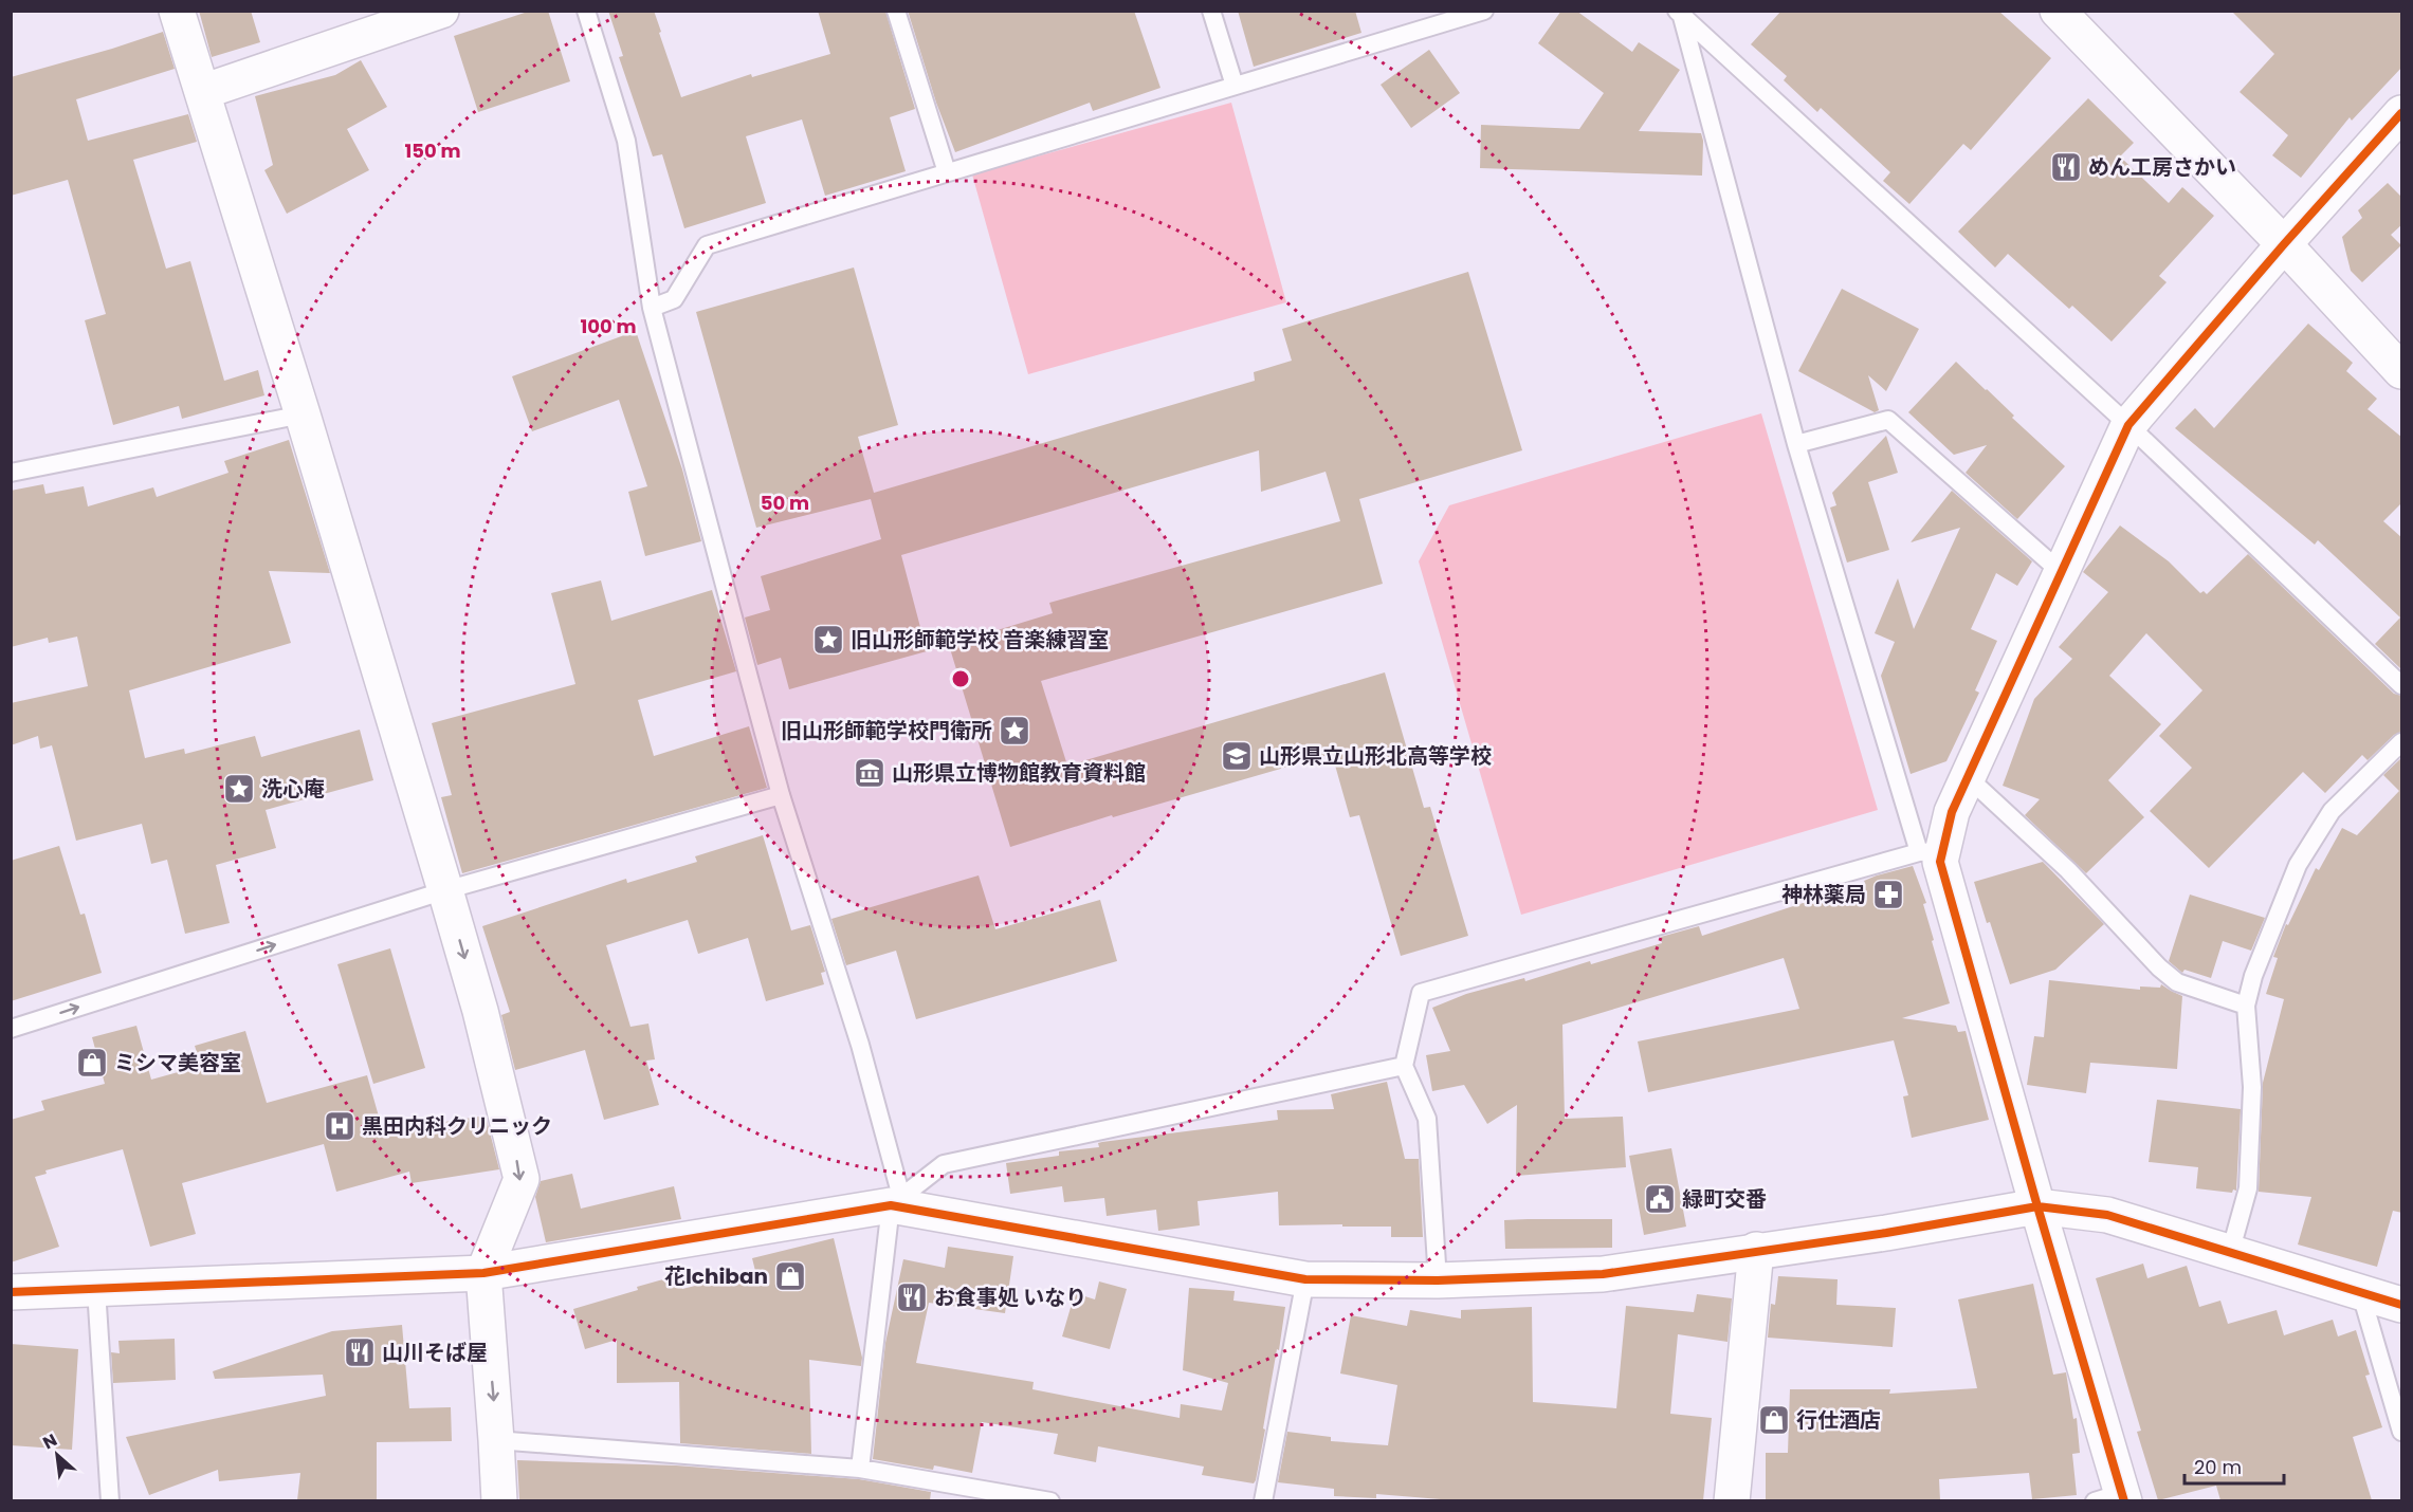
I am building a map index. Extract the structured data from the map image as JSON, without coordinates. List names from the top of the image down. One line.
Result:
{"places":{"restaurant":["めん工房さかい","お食事処 いなり","山川そば屋"],"place":["旧山形師範学校 音楽練習室","旧山形師範学校門衛所","洗心庵"],"school or university":["山形県立山形北高等学校"],"museum":["山形県立博物館教育資料館"],"pharmacy":["神林薬局"],"shop":["ミシマ美容室","花Ichiban","行仕酒店"],"hospital":["黒田内科クリニック"],"public building":["緑町交番"]},"scale_bar":"20 m","north":"top left","rings":["150 m","100 m","50 m"]}
